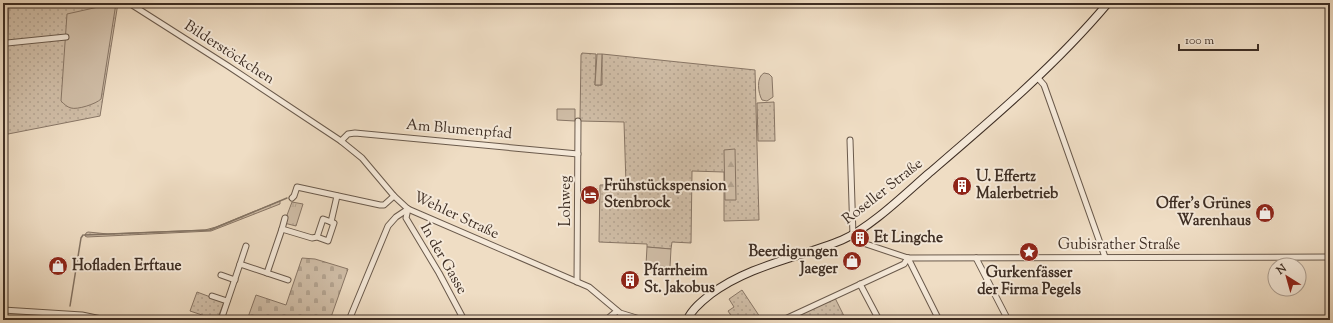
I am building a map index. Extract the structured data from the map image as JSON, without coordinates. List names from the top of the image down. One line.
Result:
{"streets":{"street":["Bilderstöckchen","Am Blumenpfad","Roseller Straße","Lohweg","Wehler Straße","Gubisrather Straße","In der Gasse"]},"crossings":[["Bilderstöckchen","Wehler Straße"],["Am Blumenpfad","Lohweg"],["Am Blumenpfad","Wehler Straße"],["Roseller Straße","Gubisrather Straße"],["Lohweg","Wehler Straße"],["Wehler Straße","In der Gasse"]],"places":{"building":["U. Effertz Malerbetrieb","Et Lingche","Pfarrheim St. Jakobus"],"hotel":["Frühstückspension Stenbrock"],"shop":["Offer's Grünes Warenhaus","Beerdigungen Jaeger","Hofladen Erftaue"],"place":["Gurkenfässer der Firma Pegels"]},"scale_bar":"100 m","north":"top left"}
